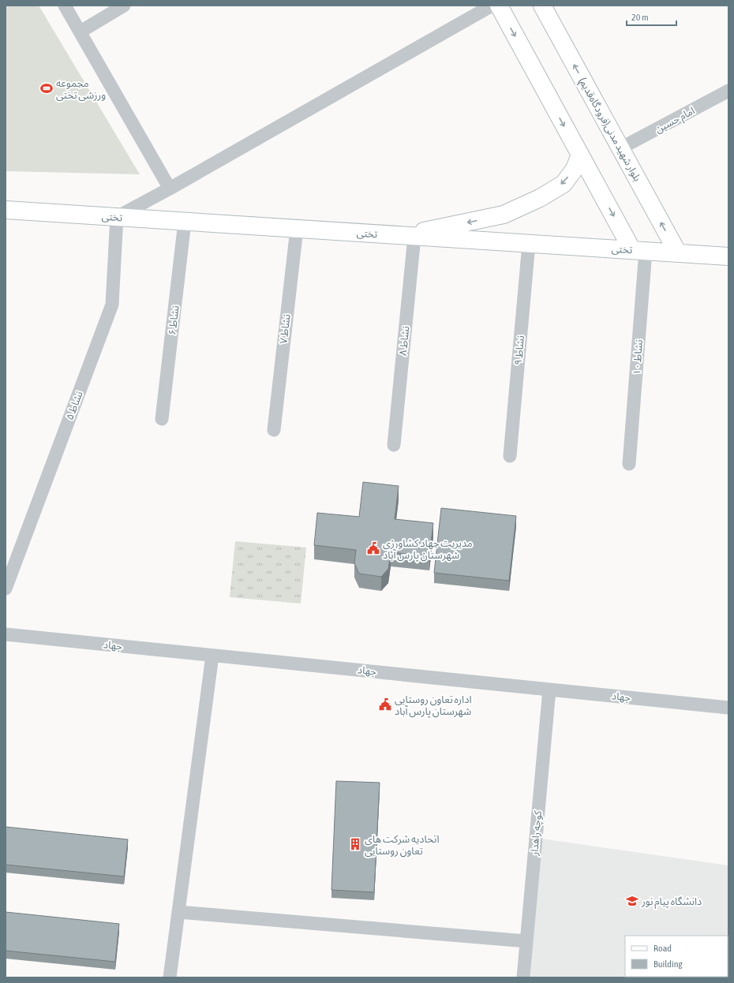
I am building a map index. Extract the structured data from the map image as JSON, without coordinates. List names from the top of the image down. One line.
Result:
{"streets":{"main road":["بلوار شهید مدنی(فرودگاه‌قدیم)","تختی"],"street":["امام حسین","نشاط ۶","نشاط ۷","نشاط ۸","نشاط ۹","نشاط ۱۰","نشاط ۵","جهاد","کوچه راهدار"]},"crossings":[["امام حسین","بلوار شهید مدنی(فرودگاه‌قدیم)"],["بلوار شهید مدنی(فرودگاه‌قدیم)","تختی"],["تختی","نشاط ۶"],["تختی","نشاط ۷"],["تختی","نشاط ۸"],["تختی","نشاط ۹"],["تختی","نشاط ۱۰"],["تختی","نشاط ۵"],["جهاد","کوچه راهدار"]],"places":{"sports":["مجموعه ورزشی تختی"],"public building":["مدیریت جهاد کشاورزی شهرستان پارس آباد","اداره تعاون روستایی شهرستان پارس آباد"],"building":["اتحادیه شرکت های تعاون روستایی"],"school or university":["دانشگاه پیام نور"]},"legend":["Road","Building"],"scale_bar":"20 m"}
